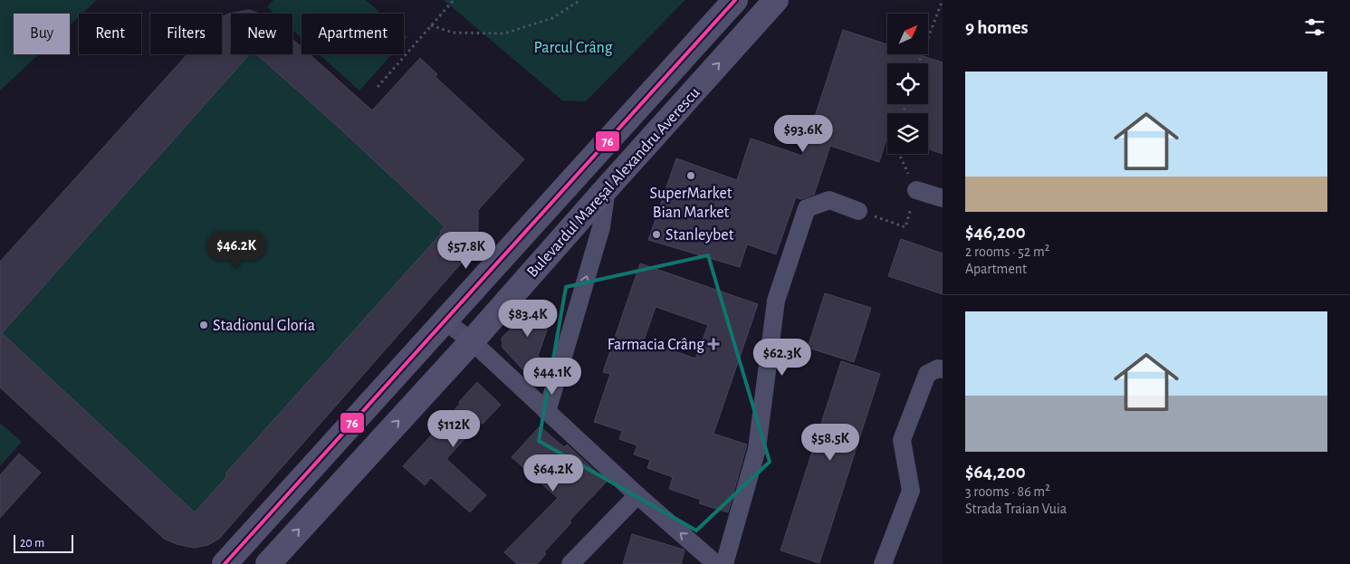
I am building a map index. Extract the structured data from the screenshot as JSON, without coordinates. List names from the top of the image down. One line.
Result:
{"streets":{"main road":["Bulevardul Mareșal Alexandru Averescu"]},"parks":["Parcul Crâng"],"places":{"other":["SuperMarket Bian Market","Stanleybet","Stadionul Gloria"],"health":["Farmacia Crâng"]},"lines":["transit line 76"],"scale_bar":"20 m","north":"top right","page":{"heading":"9 homes","chip":["Buy","Rent","Filters","New","Apartment"],"list":[{"name":"$46,200","note":"2 rooms · 52 m² · Apartment"},{"name":"$64,200","note":"3 rooms · 86 m² · Strada Traian Vuia"}],"price":["$93.6K","$46.2K","$57.8K","$83.4K","$62.3K","$44.1K","$112K","$58.5K","$64.2K"],"scale":"20 m"}}
